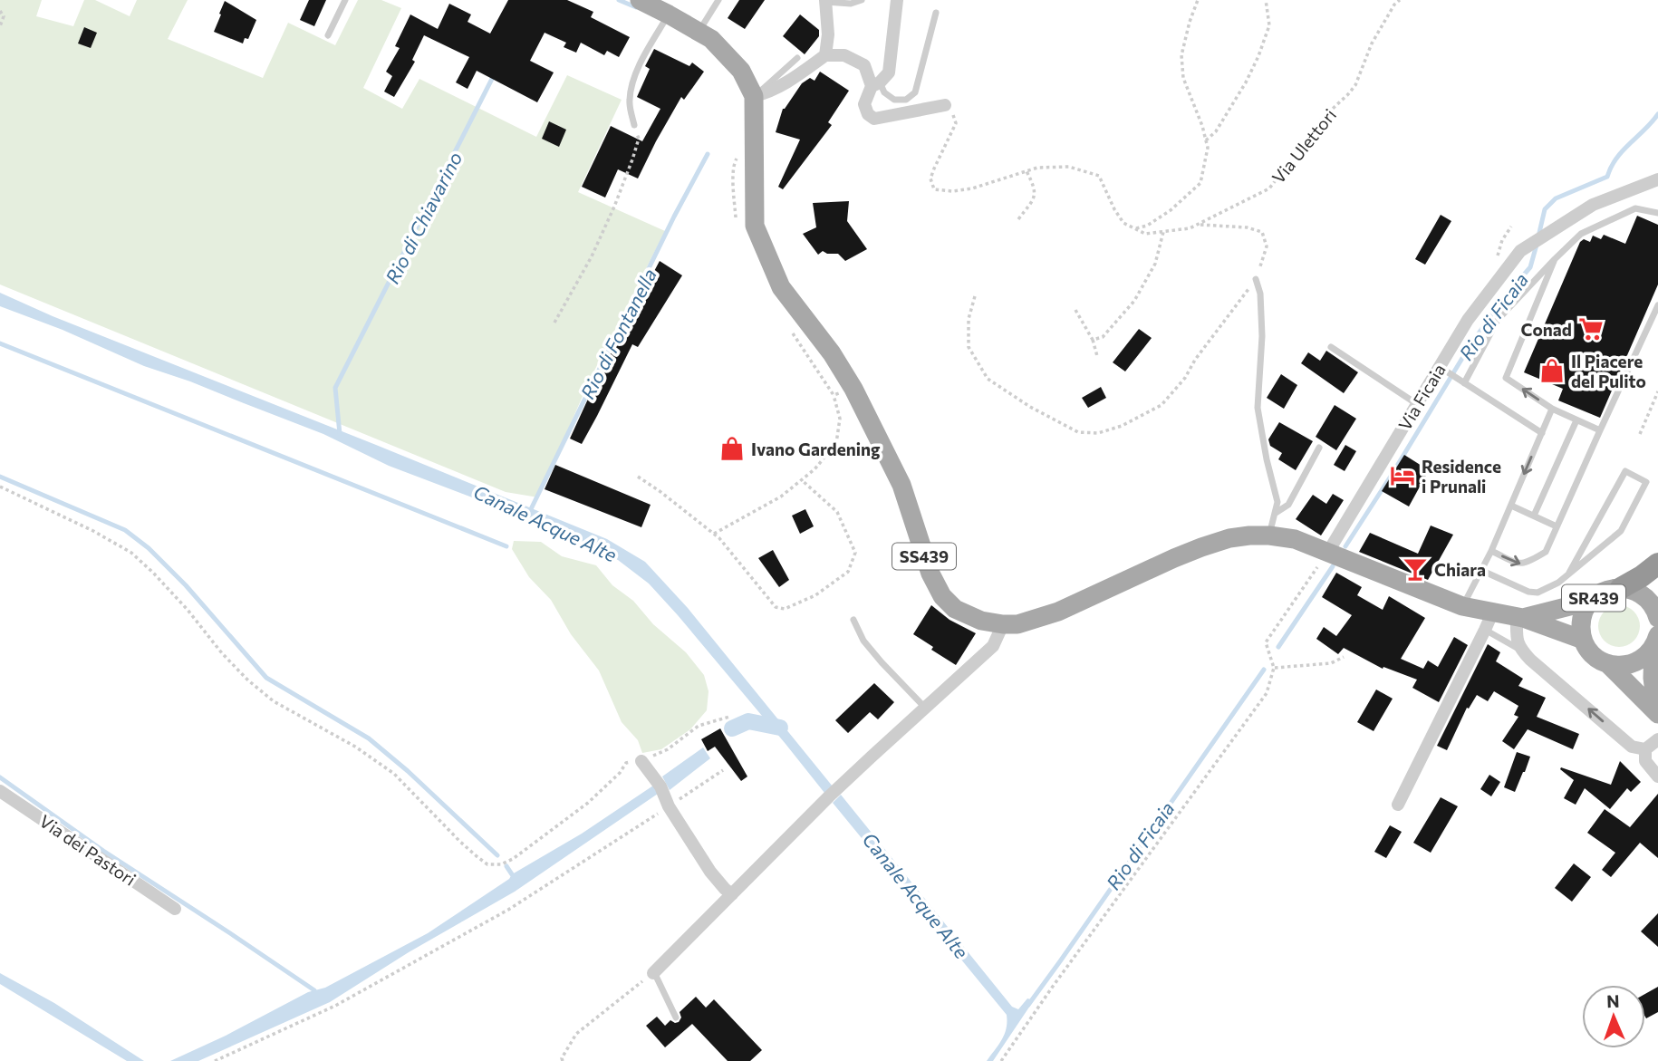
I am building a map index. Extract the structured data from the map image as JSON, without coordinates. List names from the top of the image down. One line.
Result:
{"streets":{"main road":["SS439","SR439"],"street":["Via Ficaia","Via dei Pastori"],"path":["Via Ulettori"]},"crossings":[["Via Ficaia","SS439"],["SS439","SR439"]],"water":["Rio di Chiavarino","Rio di Ficaia","Rio di Fontanella","Canale Acque Alte"],"places":{"supermarket":["Conad"],"shop":["Il Piacere del Pulito","Ivano Gardening"],"hotel":["Residence i Prunali"],"bar":["Chiara"]},"north":"top"}
